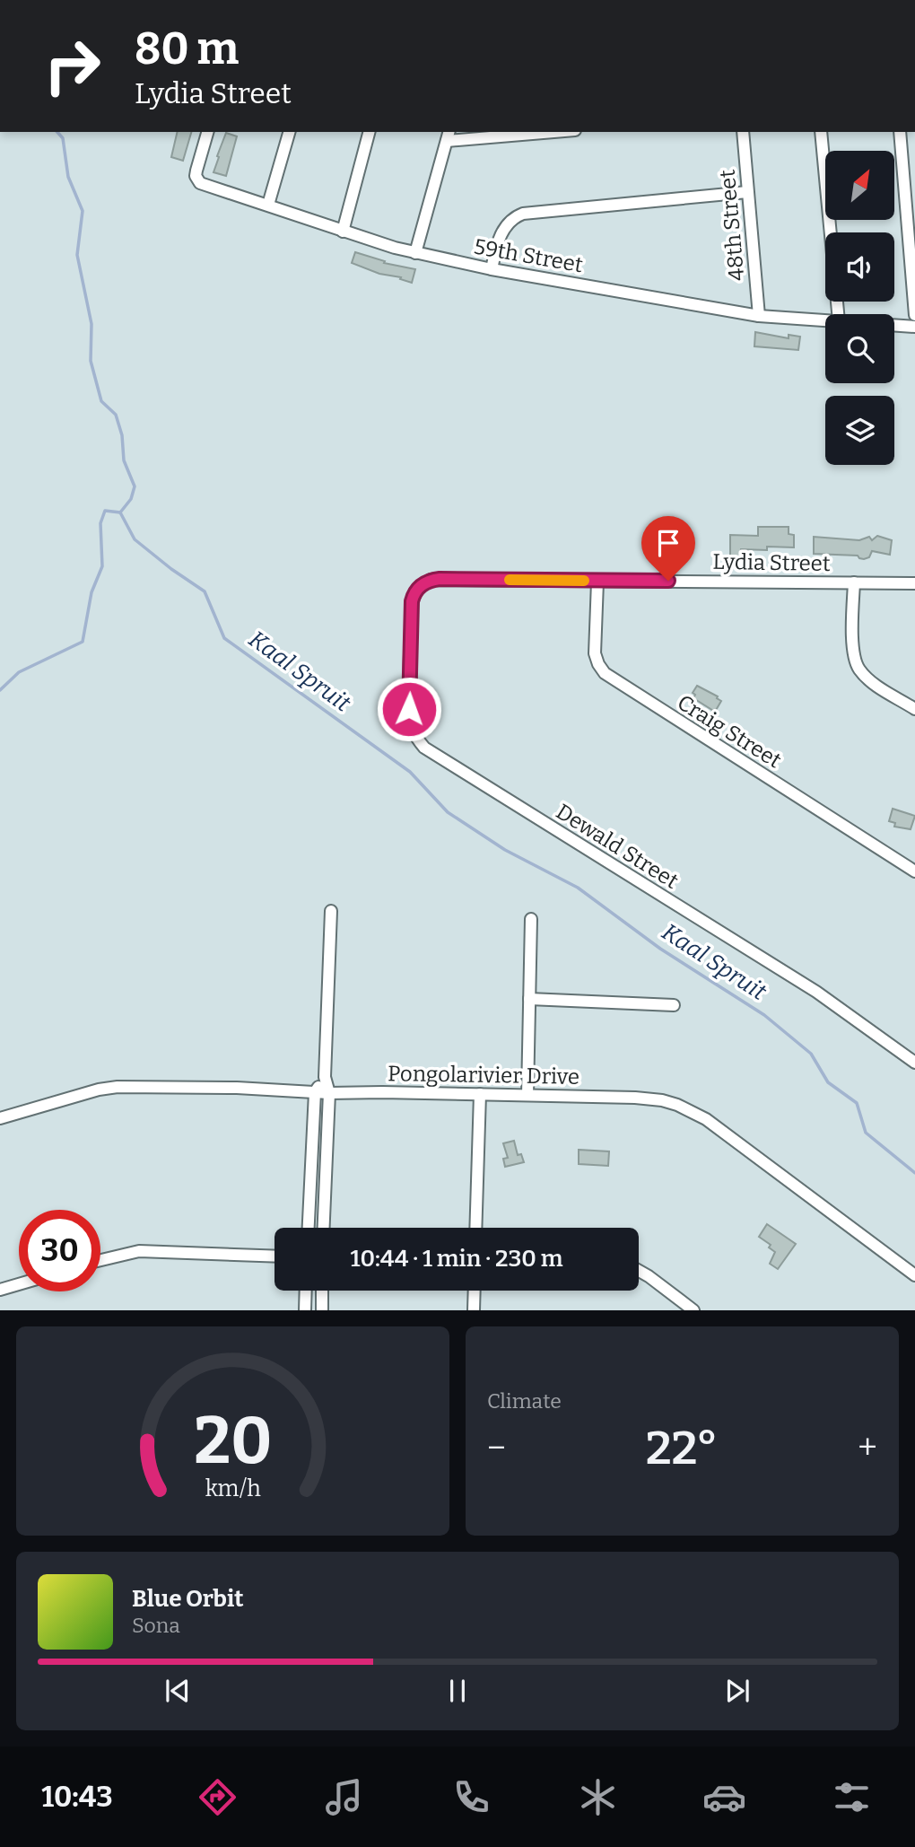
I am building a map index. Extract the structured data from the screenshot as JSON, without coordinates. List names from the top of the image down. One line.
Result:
{"streets":{"street":["48th Street","59th Street","Lydia Street","Craig Street","Dewald Street","Pongolarivier Drive"]},"crossings":[["48th Street","59th Street"],["Lydia Street","Craig Street"],["Lydia Street","Dewald Street"]],"water":["Kaal Spruit"],"north":"top right","page":{"turn":["80 m","Lydia Street"],"limit":"30","trip":"10:44 · 1 min · 230 m","tile":"Climate","heat":["−","22°","+"],"song":["Blue Orbit","Sona"],"tabs":"10:43","gauge":["20","km/h"]}}
